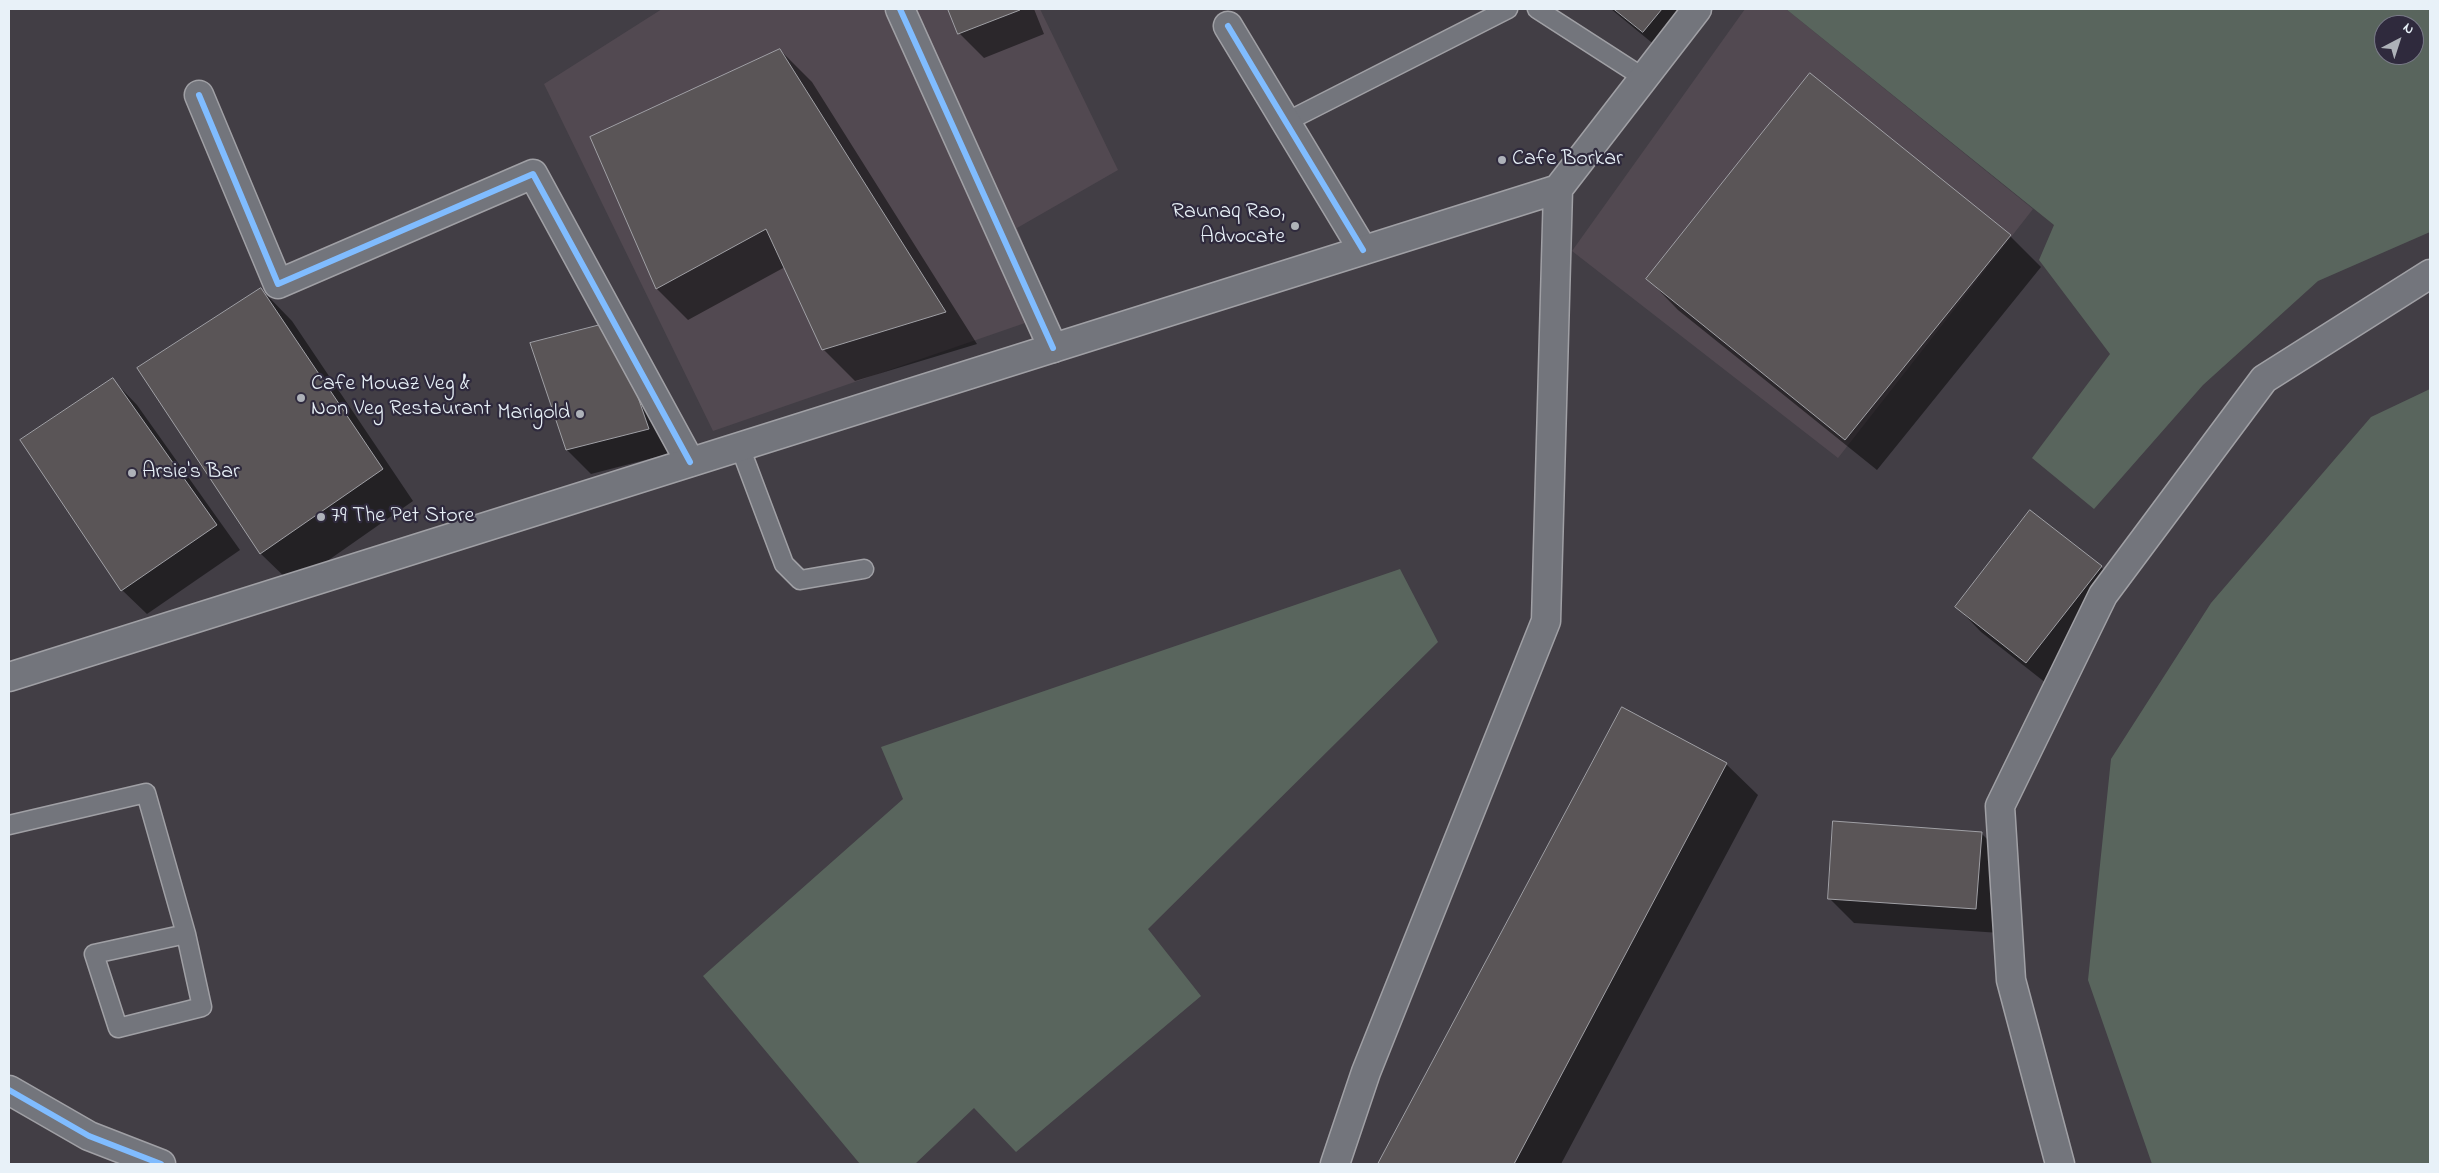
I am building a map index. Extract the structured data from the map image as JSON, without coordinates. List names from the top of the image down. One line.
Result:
{"places":["Cafe Borkar","Raunaq Rao, Advocate","Cafe Mouaz Veg & Non Veg Restaurant","Marigold","Arsie's Bar","79 The Pet Store"],"north":"top right"}
